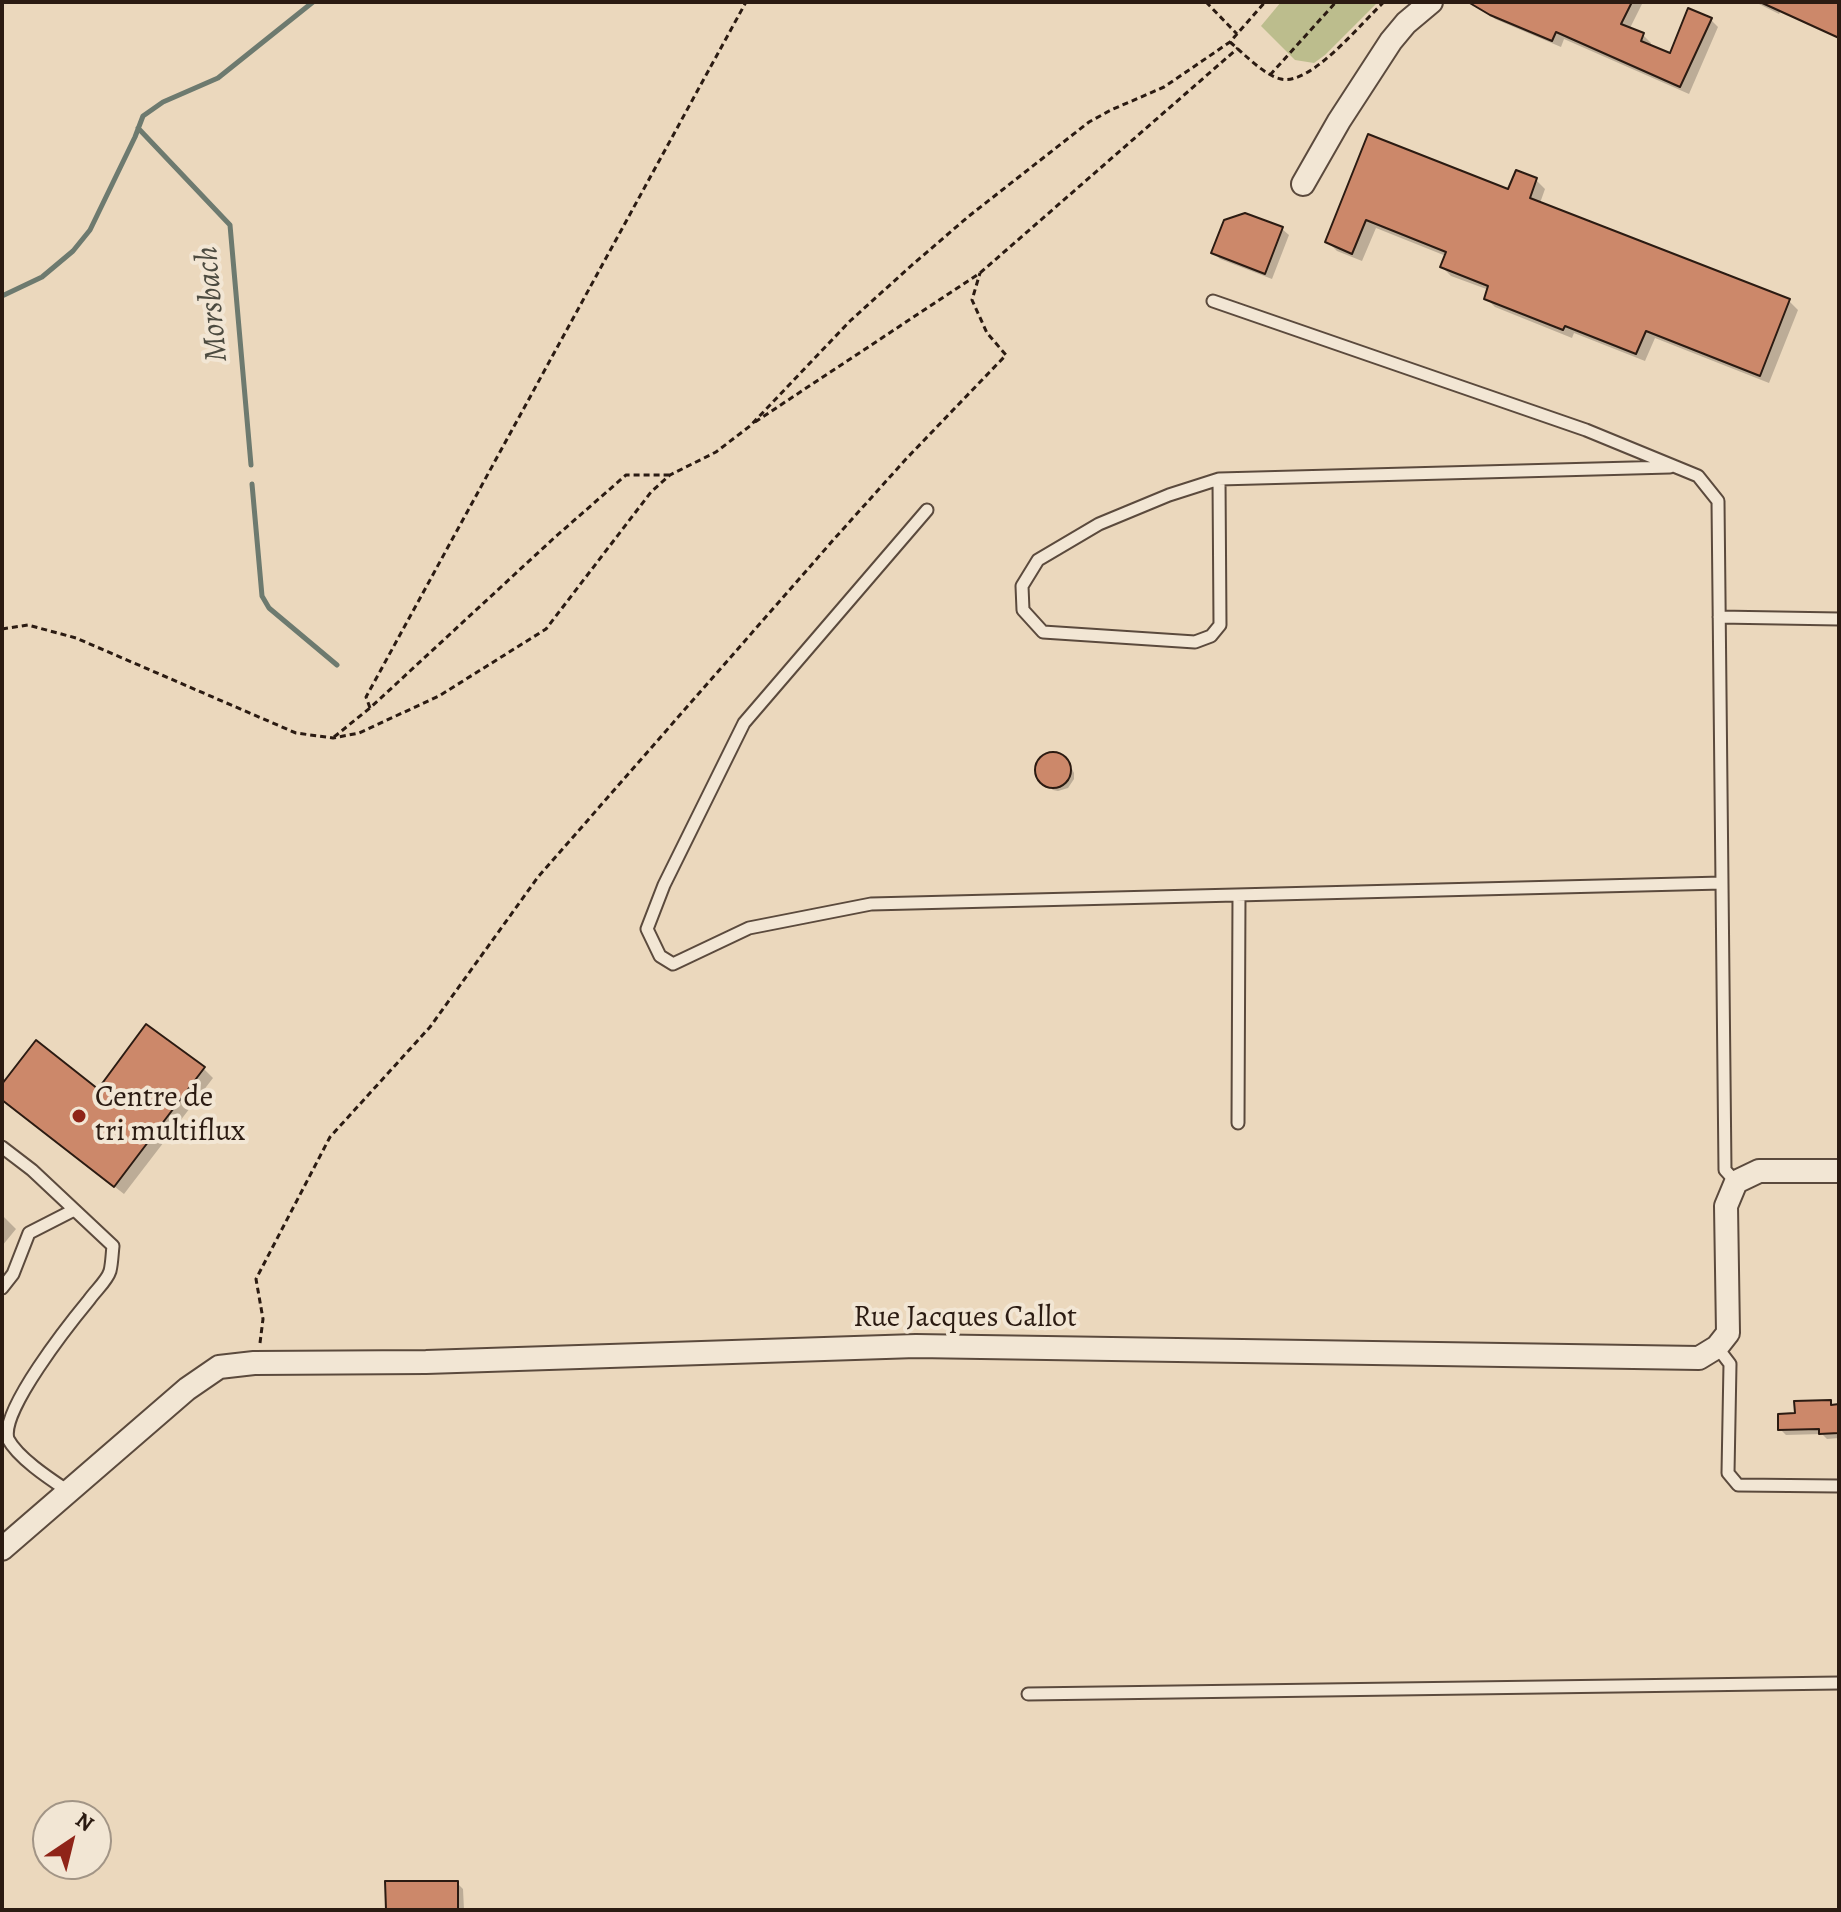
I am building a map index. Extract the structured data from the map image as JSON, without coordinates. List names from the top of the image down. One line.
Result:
{"streets":{"street":["Rue Jacques Callot"]},"water":["Morsbach"],"places":["Centre de tri multiflux"],"north":"top right"}
